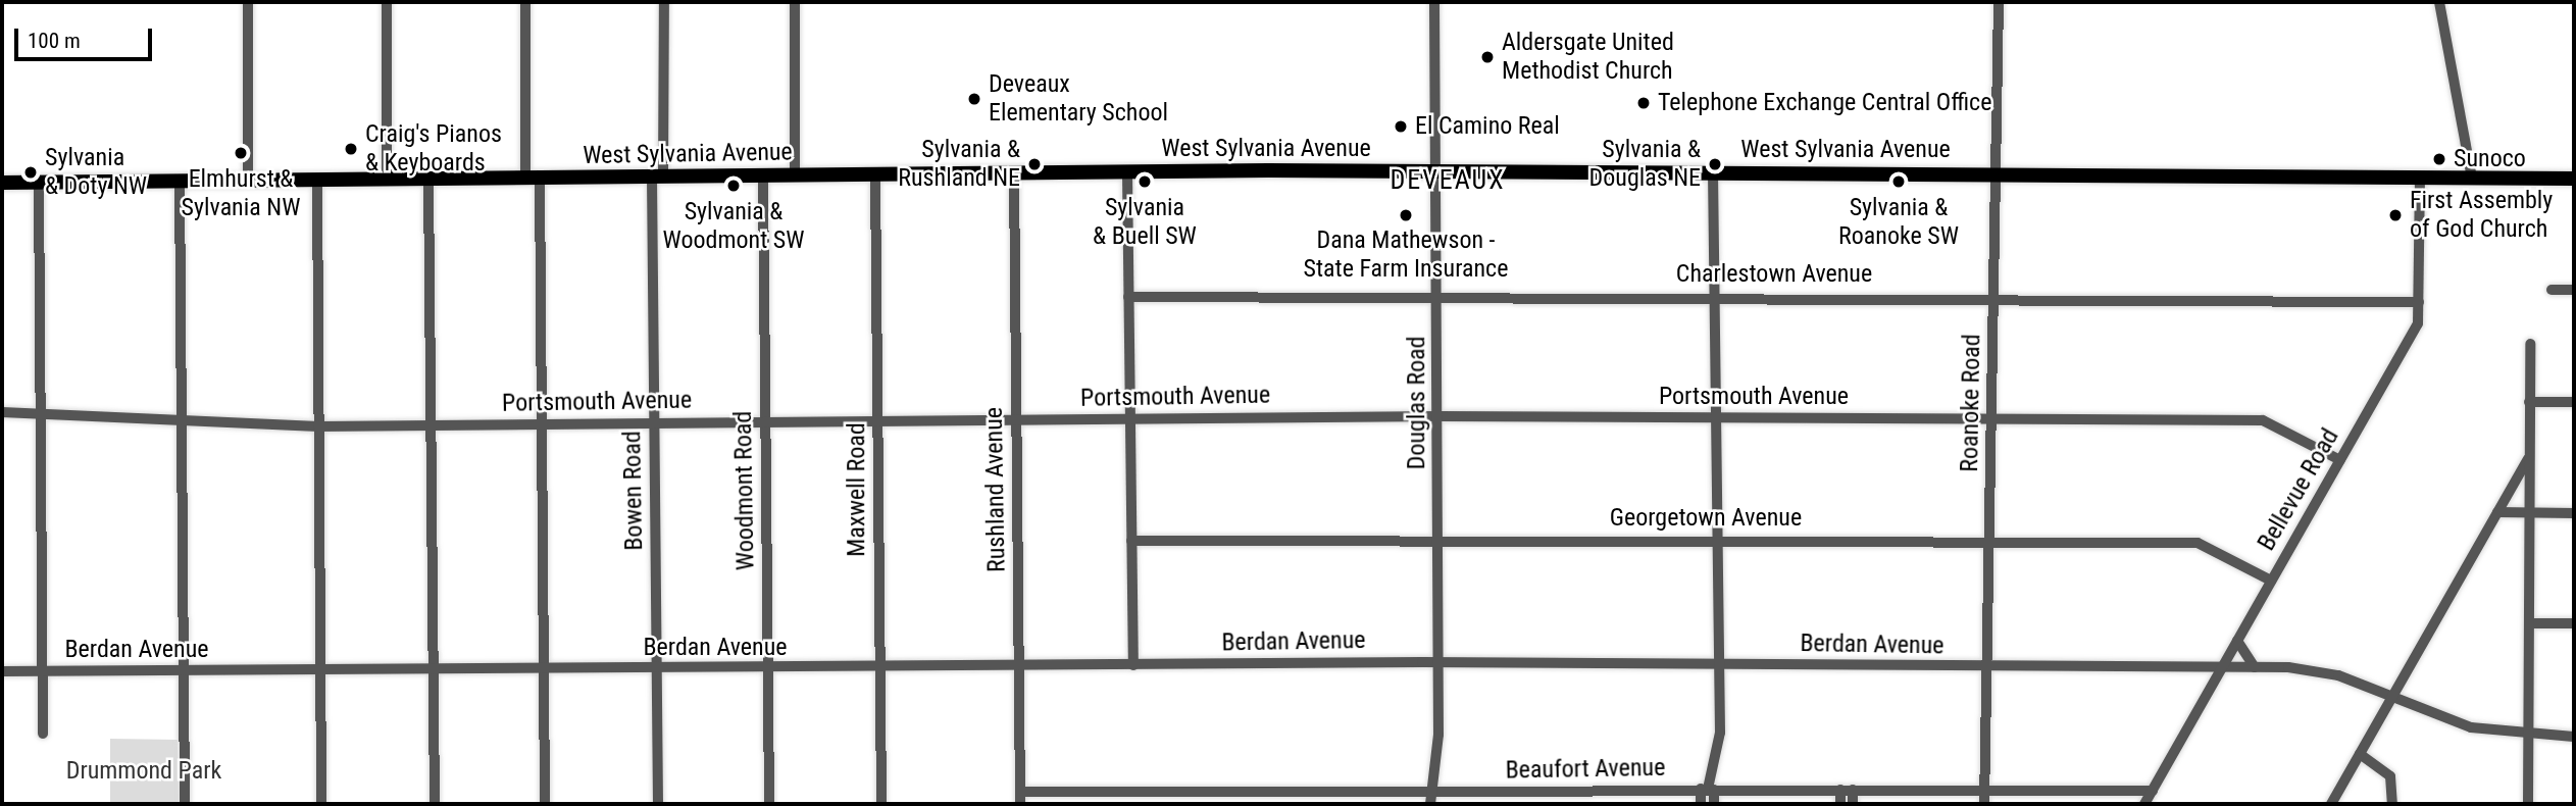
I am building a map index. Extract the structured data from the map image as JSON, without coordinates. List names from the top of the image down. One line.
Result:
{"streets":{"main road":["West Sylvania Avenue"],"street":["Charlestown Avenue","Portsmouth Avenue","Douglas Road","Roanoke Road","Maxwell Road","Rushland Avenue","Bellevue Road","Bowen Road","Woodmont Road","Georgetown Avenue","Berdan Avenue","Beaufort Avenue"]},"crossings":[["West Sylvania Avenue","Douglas Road"],["West Sylvania Avenue","Roanoke Road"],["West Sylvania Avenue","Maxwell Road"],["West Sylvania Avenue","Rushland Avenue"],["West Sylvania Avenue","Bellevue Road"],["West Sylvania Avenue","Bowen Road"],["West Sylvania Avenue","Woodmont Road"],["Charlestown Avenue","Douglas Road"],["Charlestown Avenue","Roanoke Road"],["Charlestown Avenue","Bellevue Road"],["Portsmouth Avenue","Douglas Road"],["Portsmouth Avenue","Roanoke Road"],["Portsmouth Avenue","Maxwell Road"],["Portsmouth Avenue","Rushland Avenue"],["Portsmouth Avenue","Bellevue Road"],["Portsmouth Avenue","Bowen Road"],["Portsmouth Avenue","Woodmont Road"],["Douglas Road","Georgetown Avenue"],["Douglas Road","Berdan Avenue"],["Douglas Road","Beaufort Avenue"],["Roanoke Road","Georgetown Avenue"],["Roanoke Road","Berdan Avenue"],["Roanoke Road","Beaufort Avenue"],["Maxwell Road","Berdan Avenue"],["Rushland Avenue","Berdan Avenue"],["Rushland Avenue","Beaufort Avenue"],["Bellevue Road","Georgetown Avenue"],["Bellevue Road","Berdan Avenue"],["Bellevue Road","Beaufort Avenue"],["Bowen Road","Berdan Avenue"],["Woodmont Road","Berdan Avenue"]],"districts":["DEVEAUX"],"parks":["Drummond Park"],"places":["Aldersgate United Methodist Church","Deveaux Elementary School","Telephone Exchange Central Office","El Camino Real","Craig's Pianos & Keyboards","Elmhurst & Sylvania NW","Sunoco","Sylvania & Rushland NE","Sylvania & Douglas NE","Sylvania & Doty NW","Sylvania & Buell SW","Sylvania & Roanoke SW","Sylvania & Woodmont SW","Dana Mathewson - State Farm Insurance","First Assembly of God Church"],"scale_bar":"100 m"}
